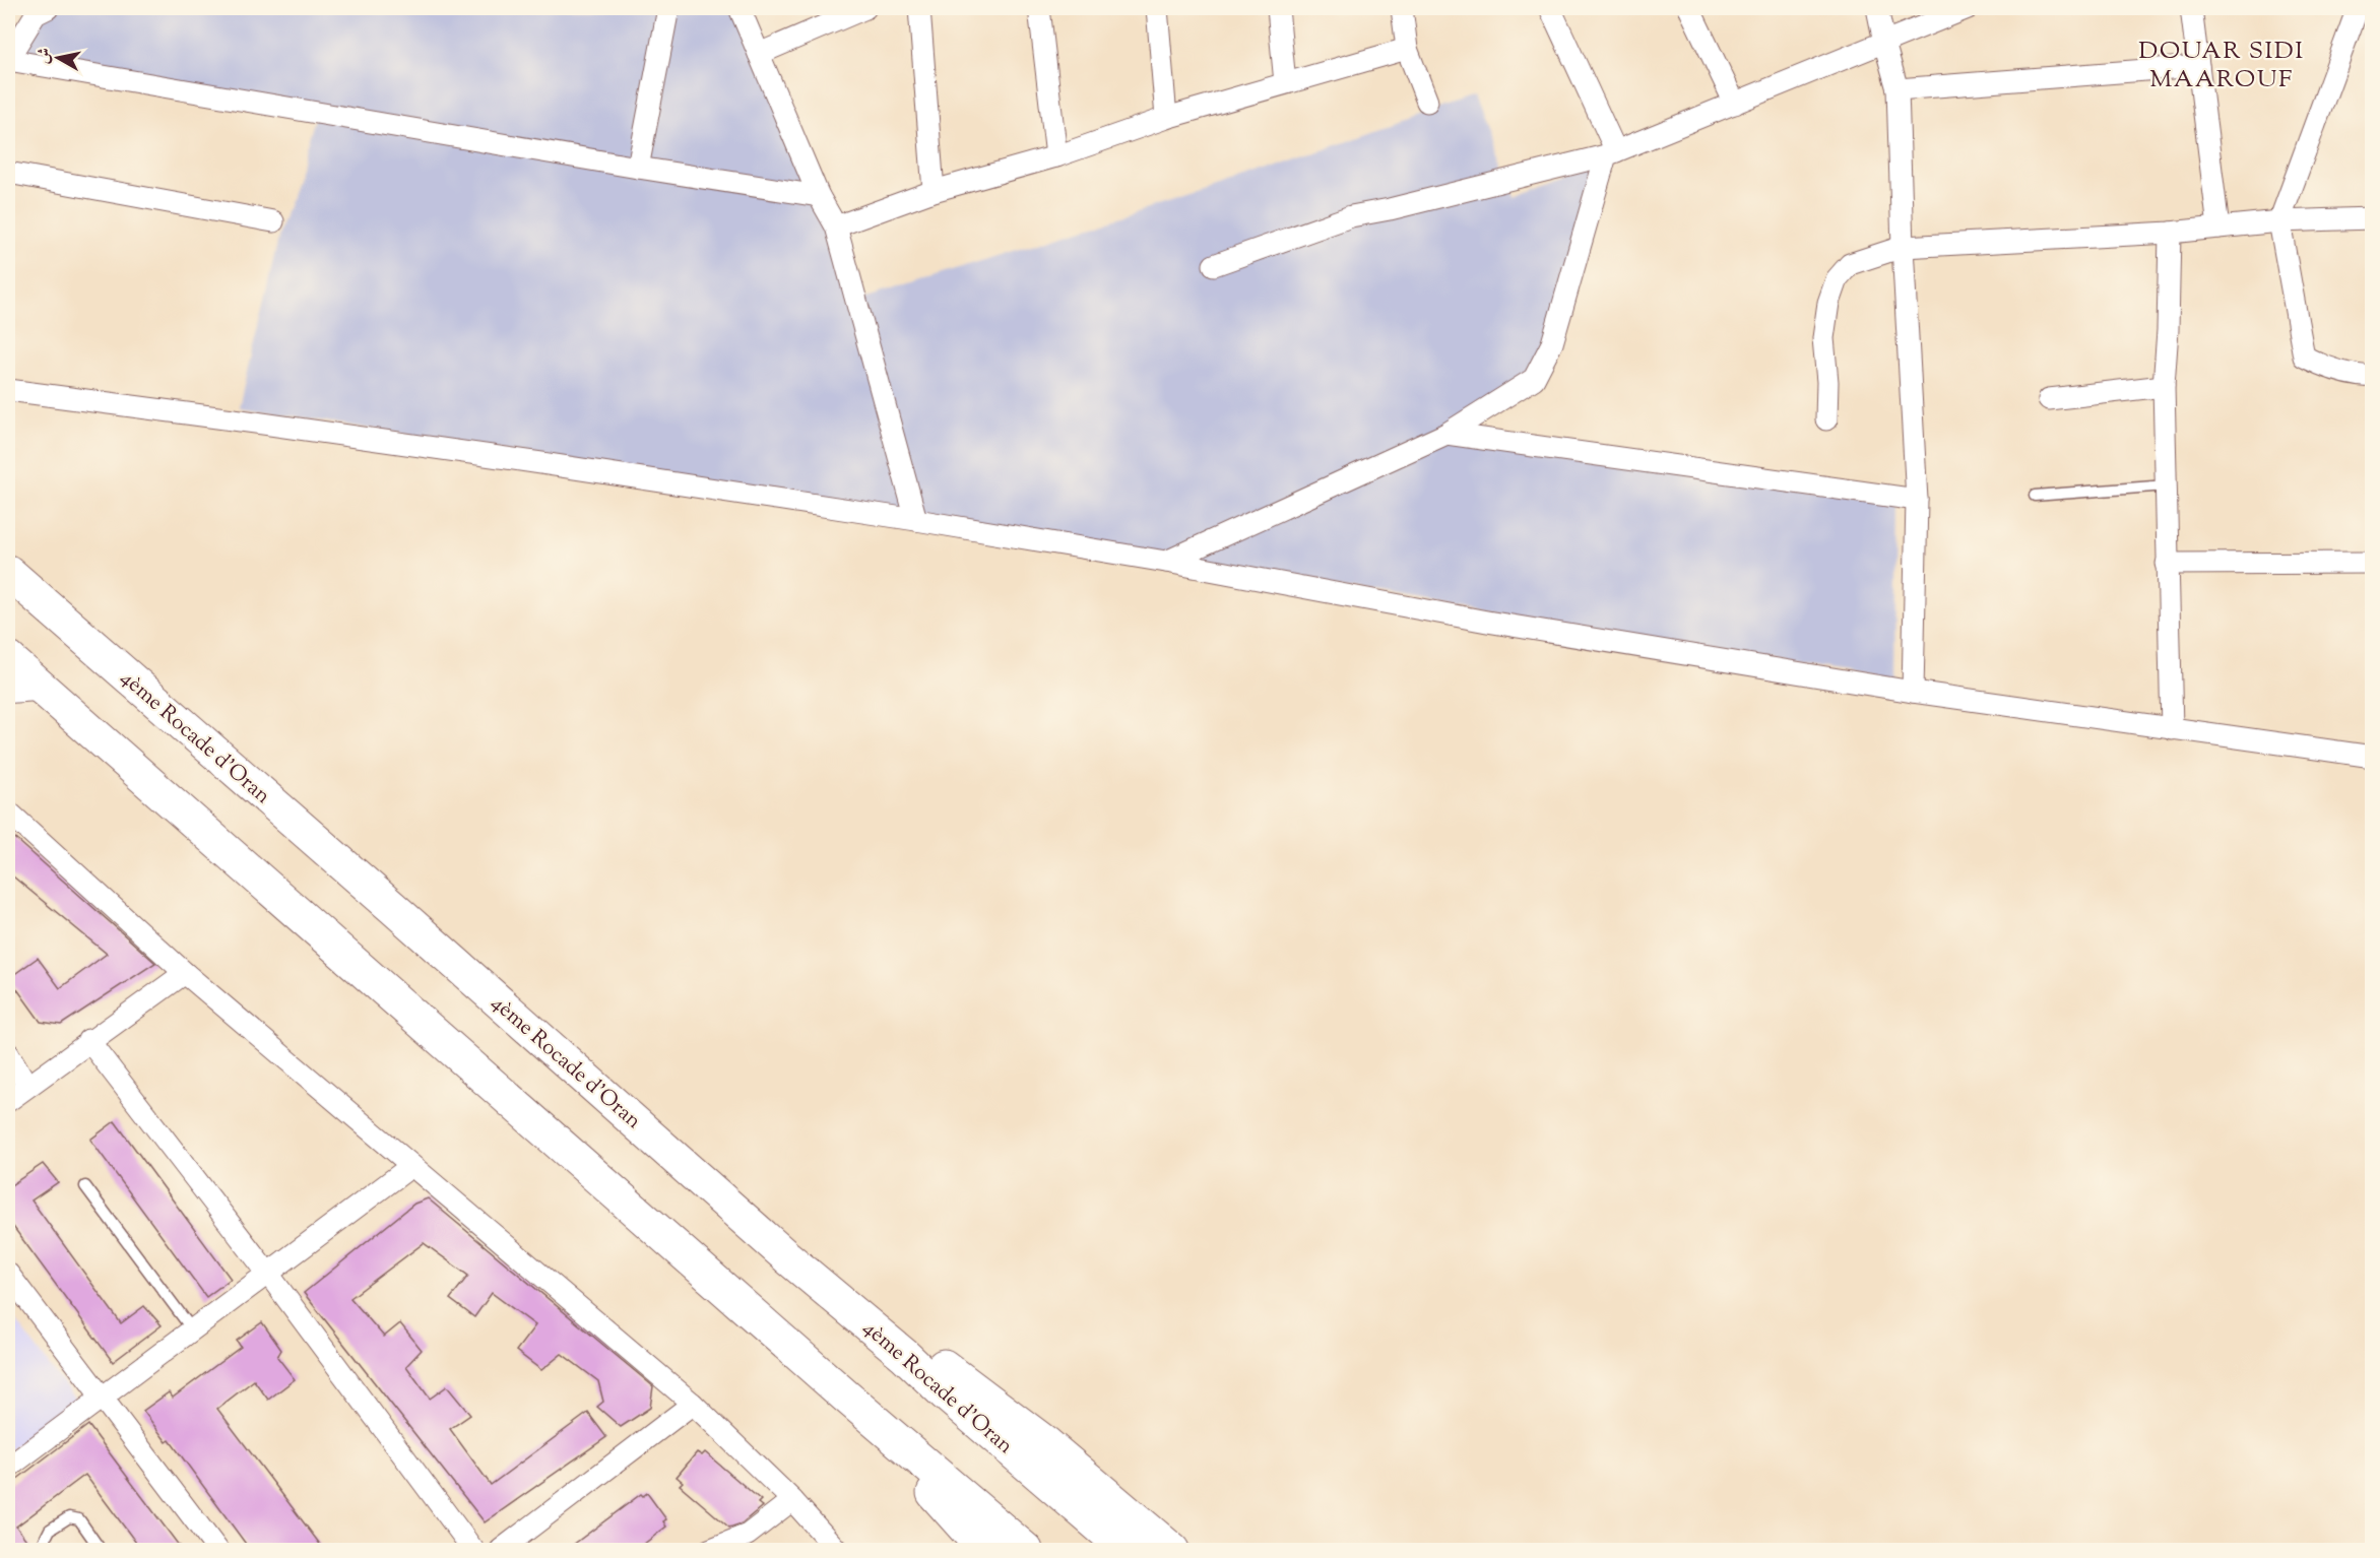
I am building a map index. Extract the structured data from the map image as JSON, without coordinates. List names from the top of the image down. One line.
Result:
{"streets":{"highway":["4ème Rocade d'Oran"]},"districts":["DOUAR SIDI MAAROUF"],"north":"left"}
